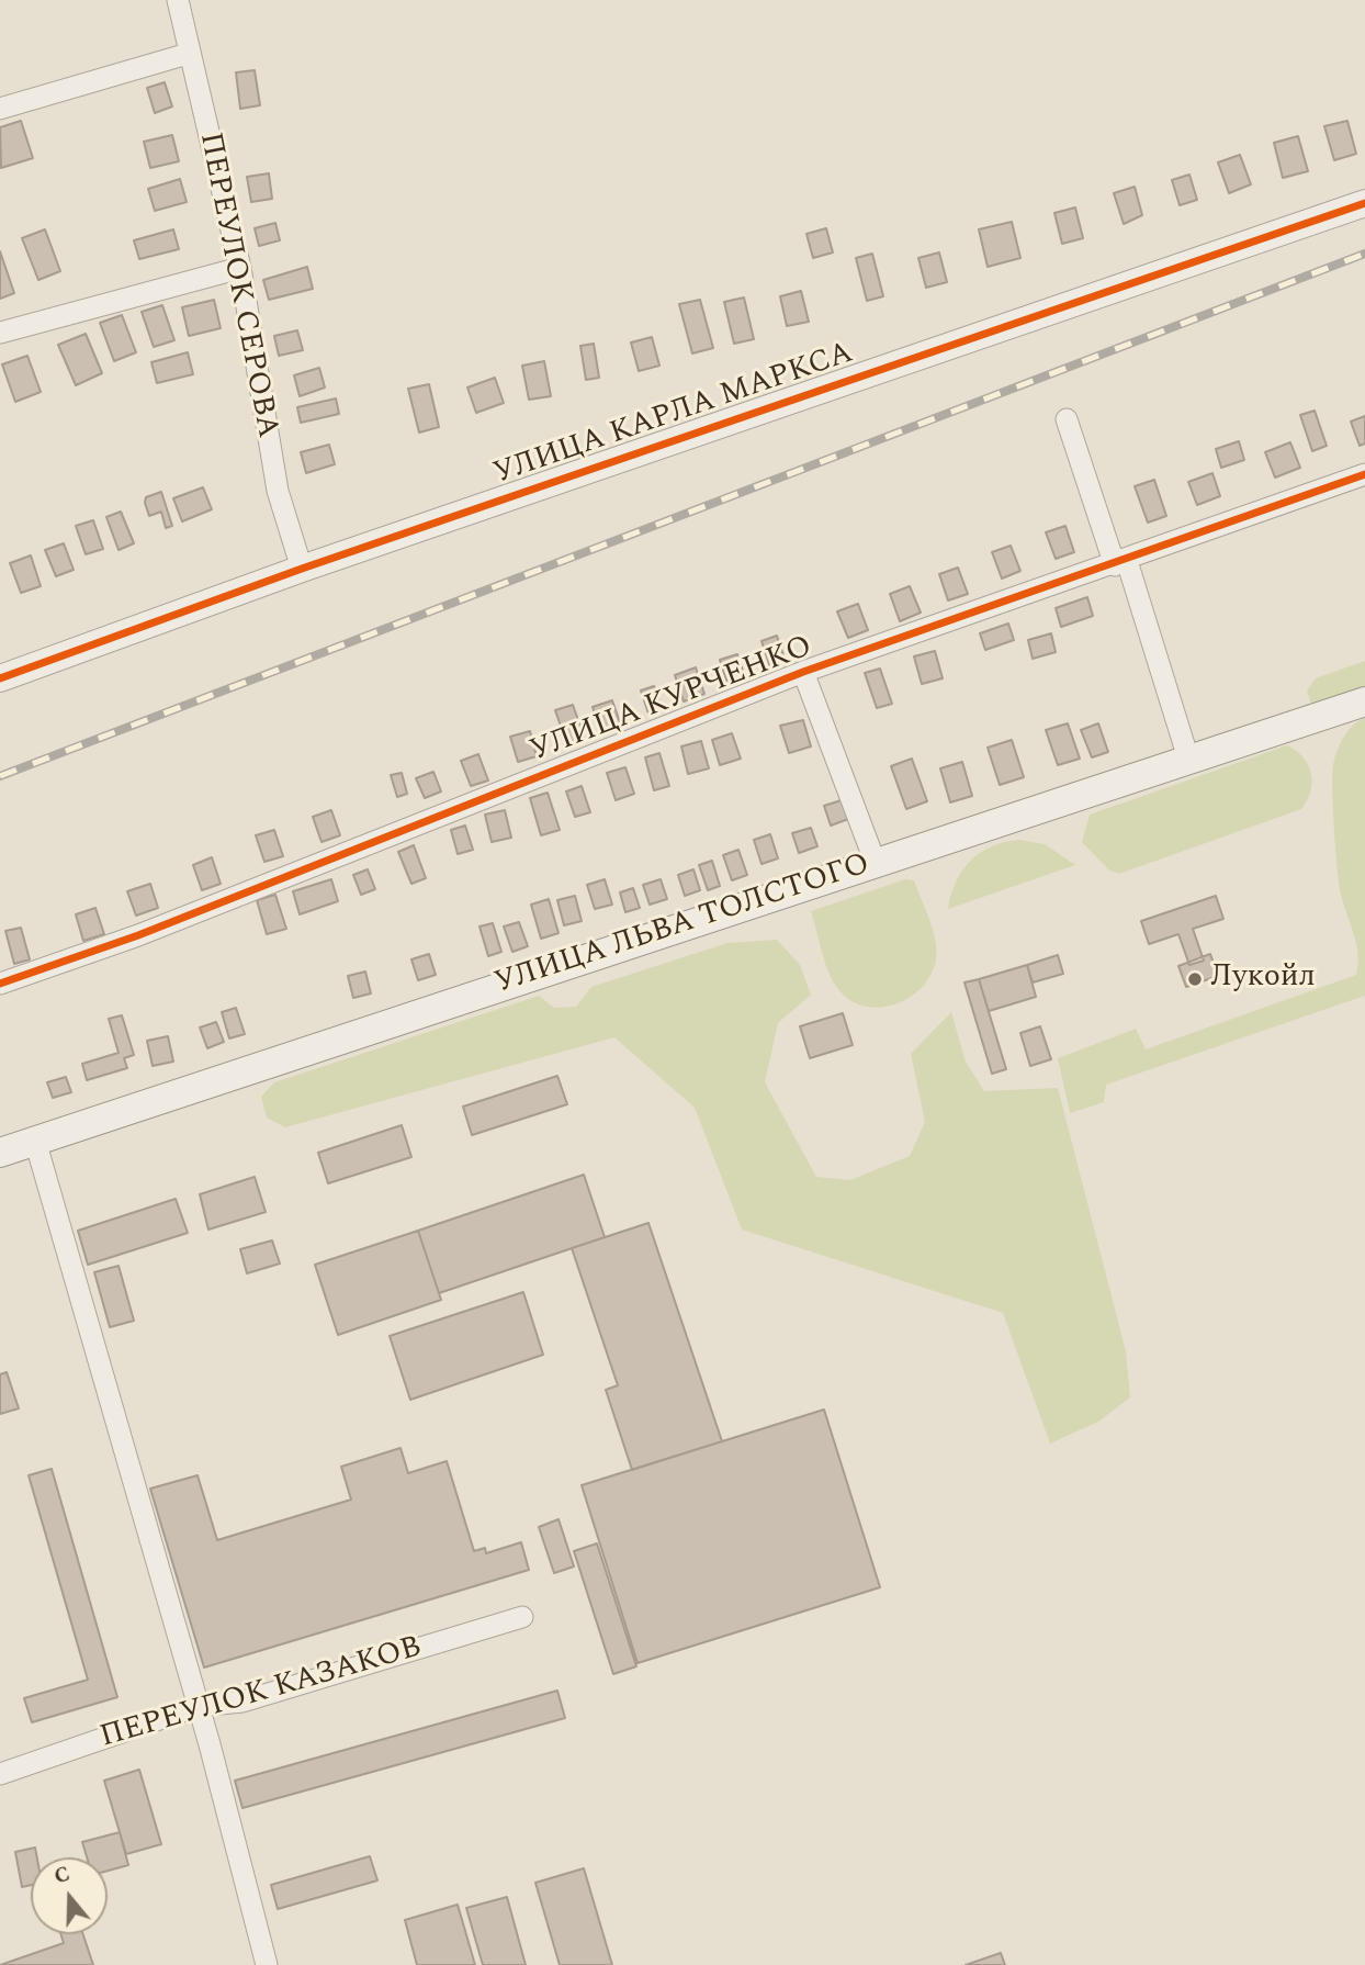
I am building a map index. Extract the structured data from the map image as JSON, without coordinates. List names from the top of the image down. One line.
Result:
{"streets":{"main road":["УЛИЦА ЛЬВА ТОЛСТОГО"],"street":["ПЕРЕУЛОК СЕРОВА","УЛИЦА КАРЛА МАРКСА","УЛИЦА КУРЧЕНКО","ПЕРЕУЛОК КАЗАКОВ"]},"crossings":[["ПЕРЕУЛОК СЕРОВА","УЛИЦА КАРЛА МАРКСА"]],"places":["Лукойл"],"north":"top"}
